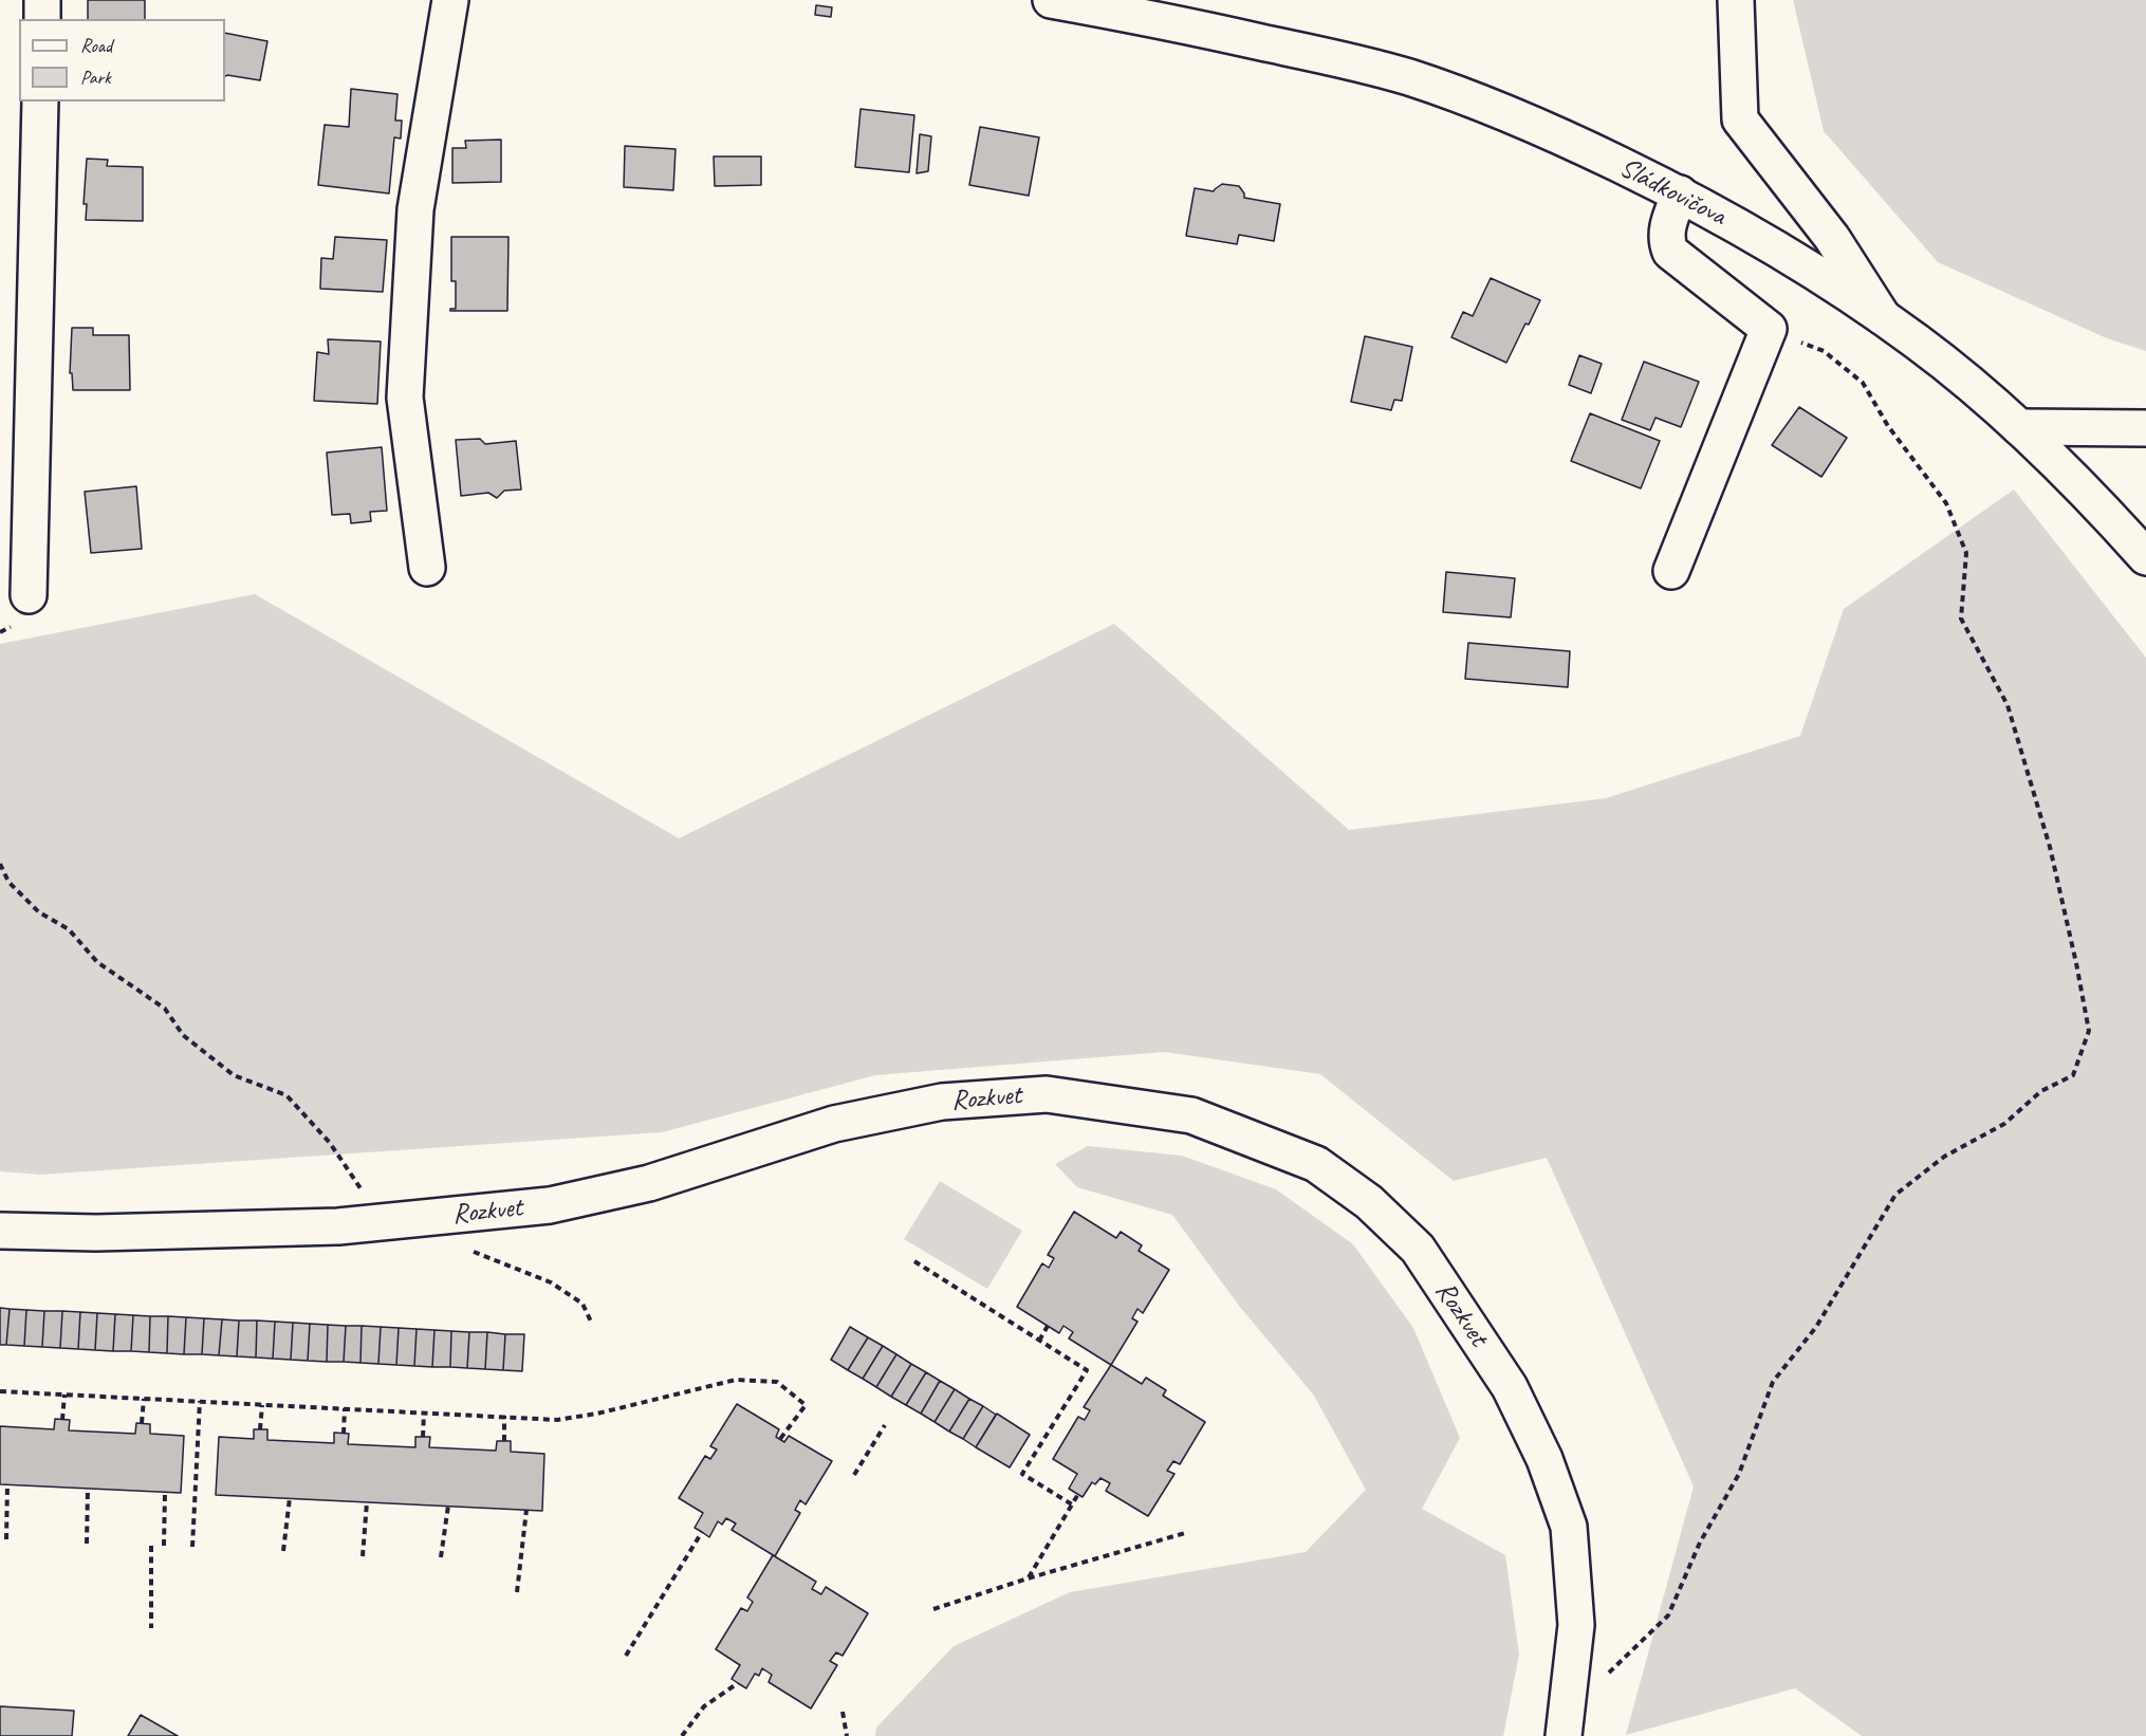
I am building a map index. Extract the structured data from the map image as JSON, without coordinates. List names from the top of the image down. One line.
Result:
{"streets":{"street":["Sládkovičova","Rozkvet"]},"legend":["Road","Park"]}
